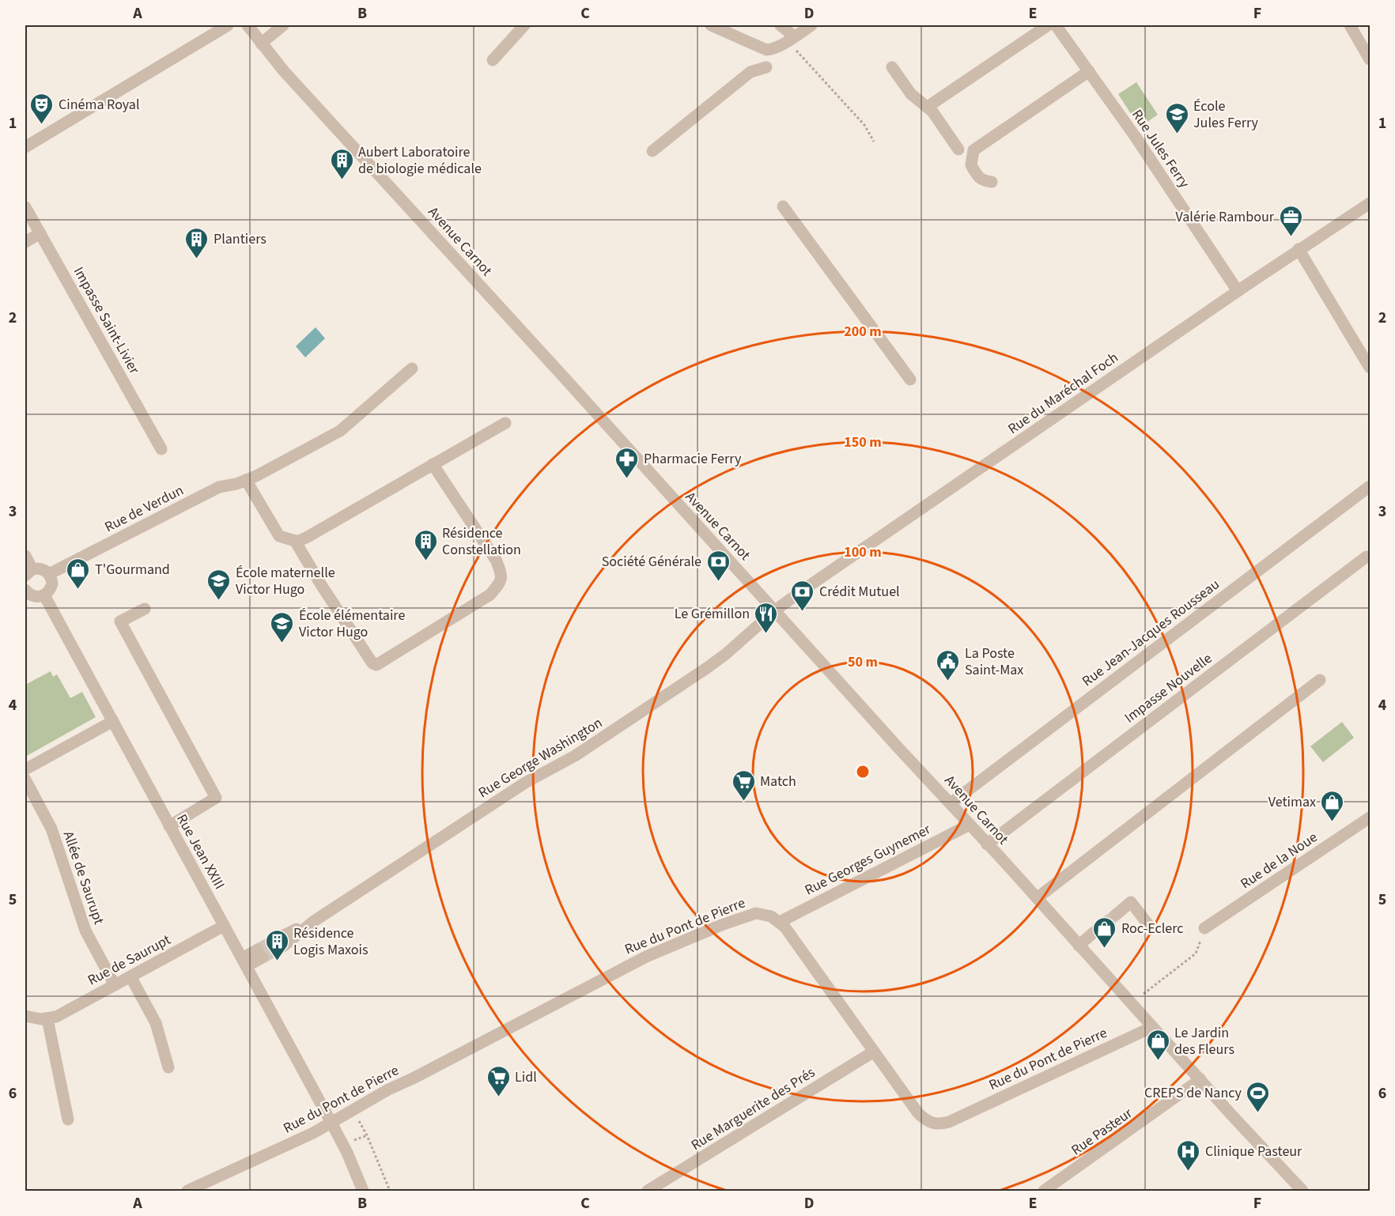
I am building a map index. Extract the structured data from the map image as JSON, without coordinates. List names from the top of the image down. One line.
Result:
{"streets":{"street":["Rue Jules Ferry","Avenue Carnot","Impasse Saint-Livier","Rue du Maréchal Foch","Rue de Verdun","Rue Jean-Jacques Rousseau","Impasse Nouvelle","Rue George Washington","Rue Jean XXIII","Rue Georges Guynemer","Rue de la Noue","Allée de Saurupt","Rue du Pont de Pierre","Rue de Saurupt","Rue Marguerite des Prés","Rue Pasteur"]},"crossings":[["Rue Jules Ferry","Rue du Maréchal Foch"],["Avenue Carnot","Rue du Maréchal Foch"],["Avenue Carnot","Rue Jean-Jacques Rousseau"],["Avenue Carnot","Impasse Nouvelle"],["Avenue Carnot","Rue George Washington"],["Avenue Carnot","Rue Georges Guynemer"],["Avenue Carnot","Rue du Pont de Pierre"],["Avenue Carnot","Rue Pasteur"],["Rue du Maréchal Foch","Rue George Washington"],["Rue Jean XXIII","Rue du Pont de Pierre"],["Rue Jean XXIII","Rue de Saurupt"],["Rue Georges Guynemer","Rue du Pont de Pierre"],["Allée de Saurupt","Rue de Saurupt"],["Rue du Pont de Pierre","Rue Marguerite des Prés"]],"places":{"theatre":["Cinéma Royal"],"school or university":["École Jules Ferry","École maternelle Victor Hugo","École élémentaire Victor Hugo"],"building":["Aubert Laboratoire de biologie médicale","Plantiers","Résidence Constellation","Résidence Logis Maxois"],"office":["Valérie Rambour"],"pharmacy":["Pharmacie Ferry"],"bank":["Société Générale","Crédit Mutuel"],"shop":["T'Gourmand","Vetimax","Roc-Eclerc","Le Jardin des Fleurs"],"restaurant":["Le Grémillon"],"public building":["La Poste Saint-Max"],"supermarket":["Match","Lidl"],"sports":["CREPS de Nancy"],"hospital":["Clinique Pasteur"]},"grid":{"columns":["A","B","C","D","E","F"],"rows":["1","2","3","4","5","6"]},"rings":["200 m","150 m","100 m","50 m"]}
